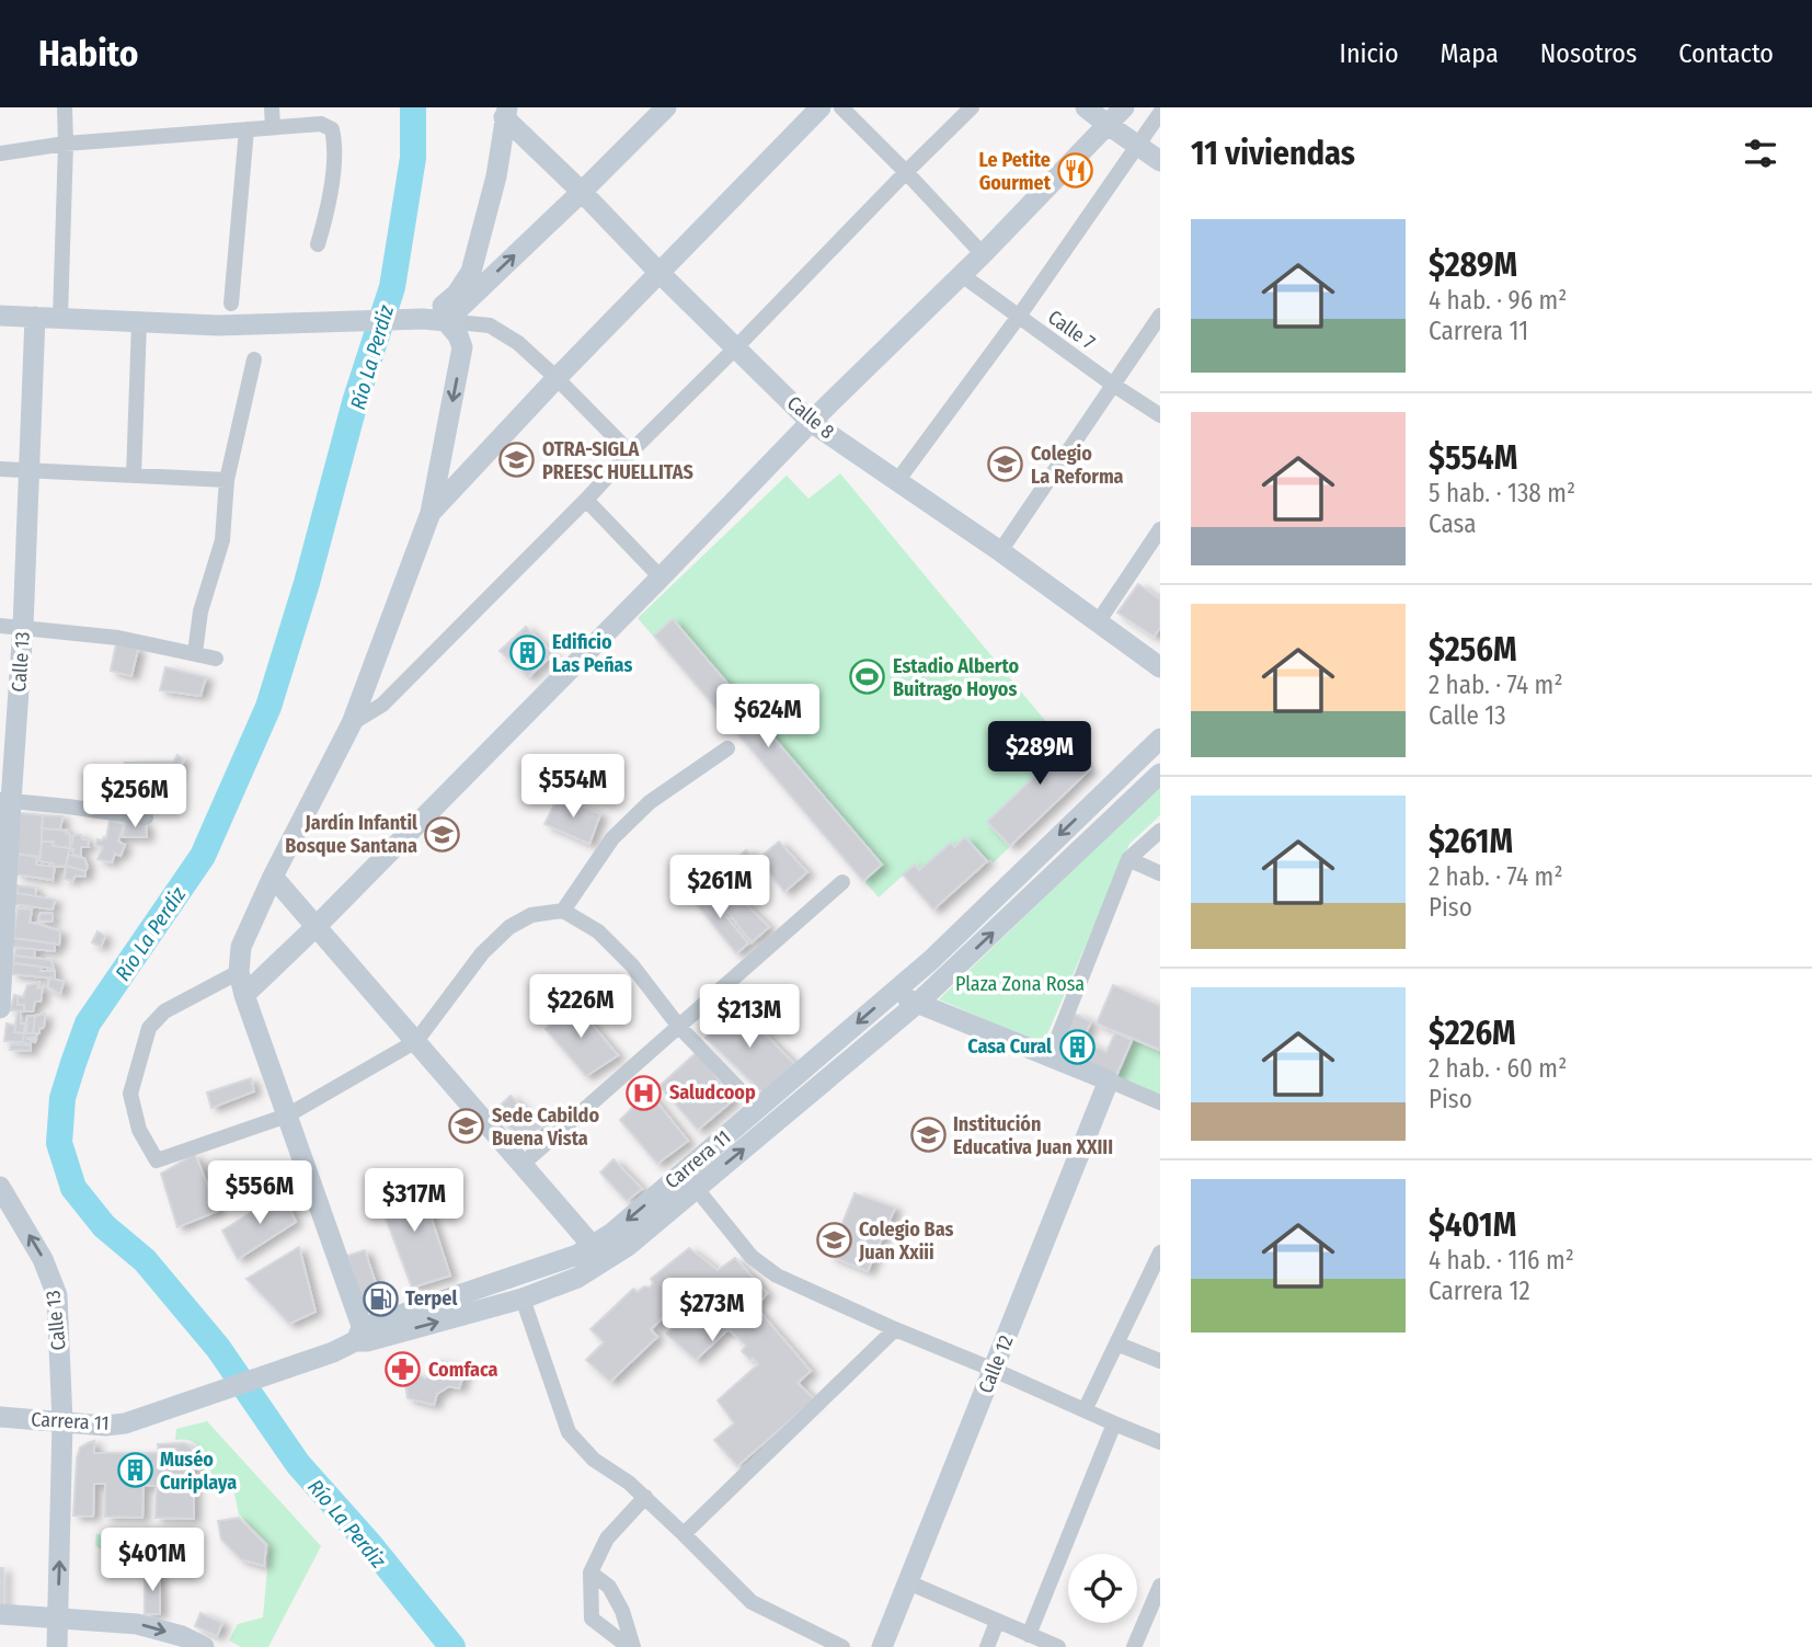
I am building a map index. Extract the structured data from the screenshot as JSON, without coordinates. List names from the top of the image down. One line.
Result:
{"streets":{"street":["Calle 7","Calle 8","Calle 13","Carrera 11","Calle 12"]},"crossings":[["Calle 13","Carrera 11"]],"one_way":["Calle 13"],"water":["Río La Perdiz"],"parks":["Plaza Zona Rosa"],"places":{"restaurant":["Le Petite Gourmet"],"school or university":["OTRA-SIGLA PREESC HUELLITAS","Colegio La Reforma","Jardín Infantil Bosque Santana","Sede Cabildo Buena Vista","Institución Educativa Juan XXIII","Colegio Bas Juan Xxiii"],"building":["Edificio Las Peñas","Casa Cural","Muséo Curiplaya"],"sports":["Estadio Alberto Buitrago Hoyos"],"hospital":["Saludcoop"],"fuel station":["Terpel"],"pharmacy":["Comfaca"]},"page":{"header":"Habito","nav":["Inicio","Mapa","Nosotros","Contacto"],"heading":"11 viviendas","list":[{"name":"$289M","note":"4 hab. · 96 m² · Carrera 11"},{"name":"$554M","note":"5 hab. · 138 m² · Casa"},{"name":"$256M","note":"2 hab. · 74 m² · Calle 13"},{"name":"$261M","note":"2 hab. · 74 m² · Piso"},{"name":"$226M","note":"2 hab. · 60 m² · Piso"},{"name":"$401M","note":"4 hab. · 116 m² · Carrera 12"}],"price":["$624M","$289M","$554M","$256M","$261M","$226M","$213M","$556M","$317M","$273M","$401M"]}}
